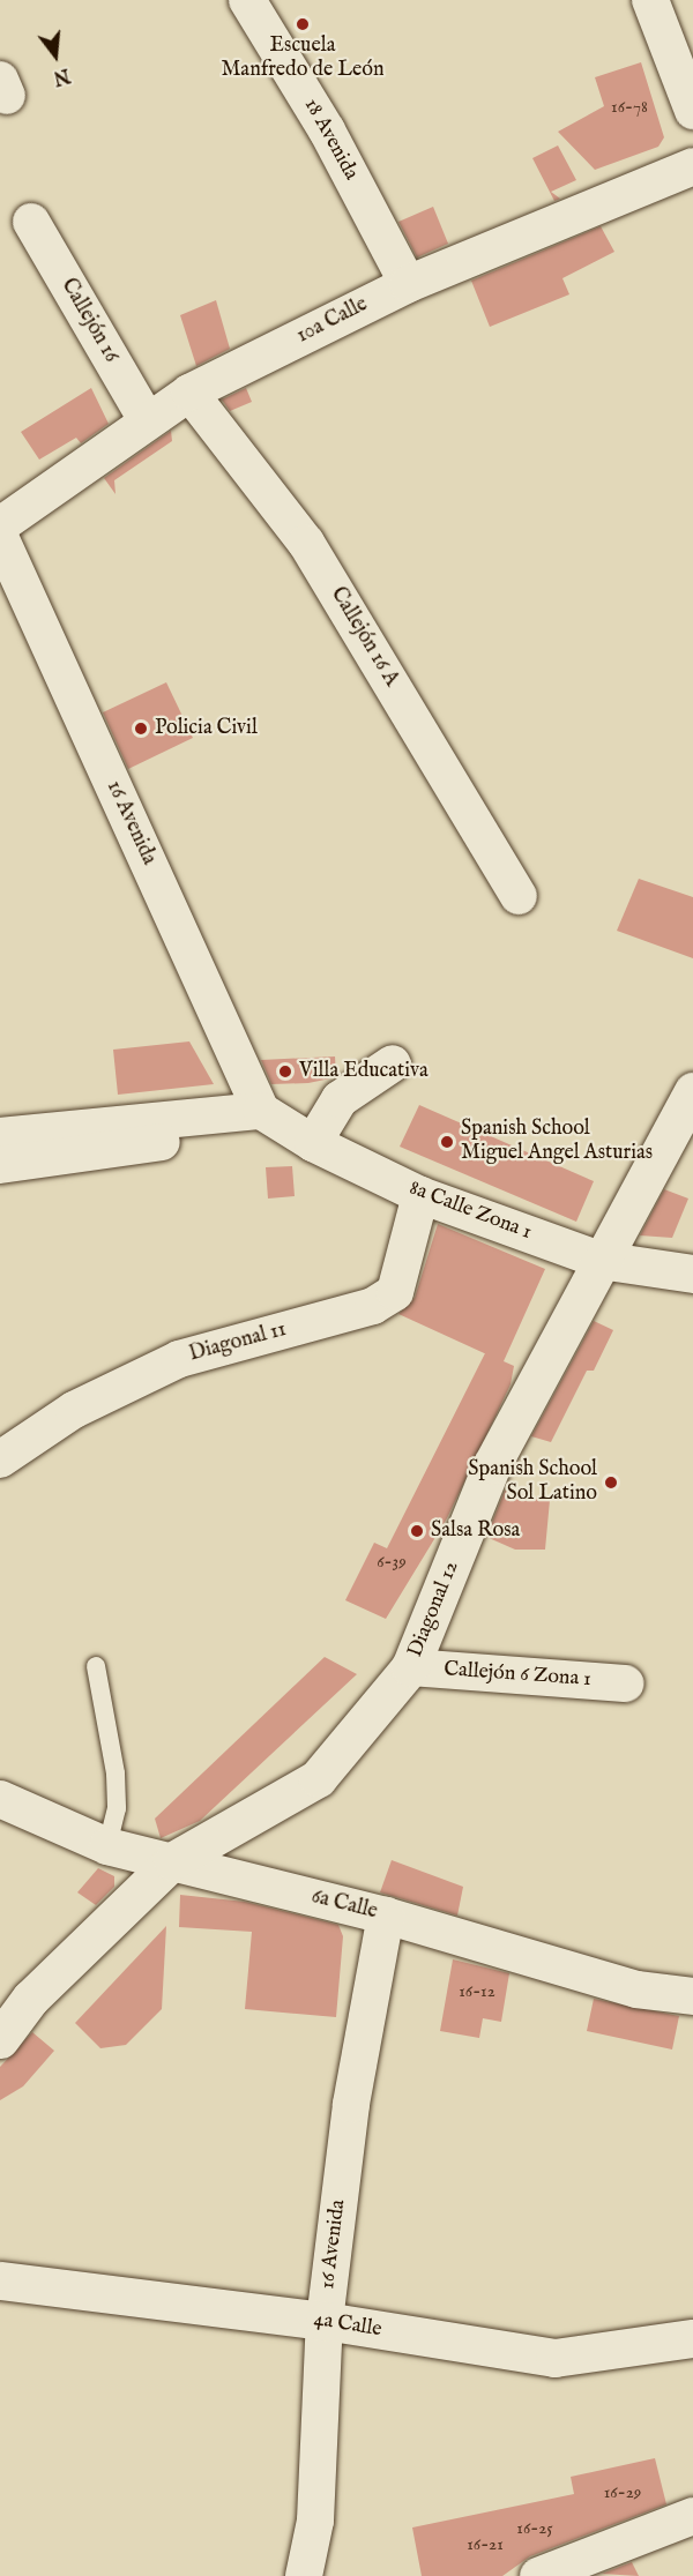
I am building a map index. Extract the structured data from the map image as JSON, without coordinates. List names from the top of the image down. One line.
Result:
{"streets":{"main road":["8a Calle Zona 1","Diagonal 12","4a Calle"],"street":["18 Avenida","Callejón 16","10a Calle","Callejón 16 A","16 Avenida","Diagonal 11","Callejón 6 Zona 1","6a Calle"]},"crossings":[["18 Avenida","10a Calle"],["Callejón 16","10a Calle"],["10a Calle","Callejón 16 A"],["10a Calle","16 Avenida"],["16 Avenida","8a Calle Zona 1"],["16 Avenida","6a Calle"],["16 Avenida","4a Calle"],["8a Calle Zona 1","Diagonal 11"],["8a Calle Zona 1","Diagonal 12"],["Diagonal 12","Callejón 6 Zona 1"],["Diagonal 12","6a Calle"]],"places":["Escuela Manfredo de León","Policia Civil","Villa Educativa","Spanish School Miguel Angel Asturias","Spanish School Sol Latino","Salsa Rosa"],"house_numbers":["16-78","6-39","16-12","16-29","16-25","16-21"],"north":"bottom"}
